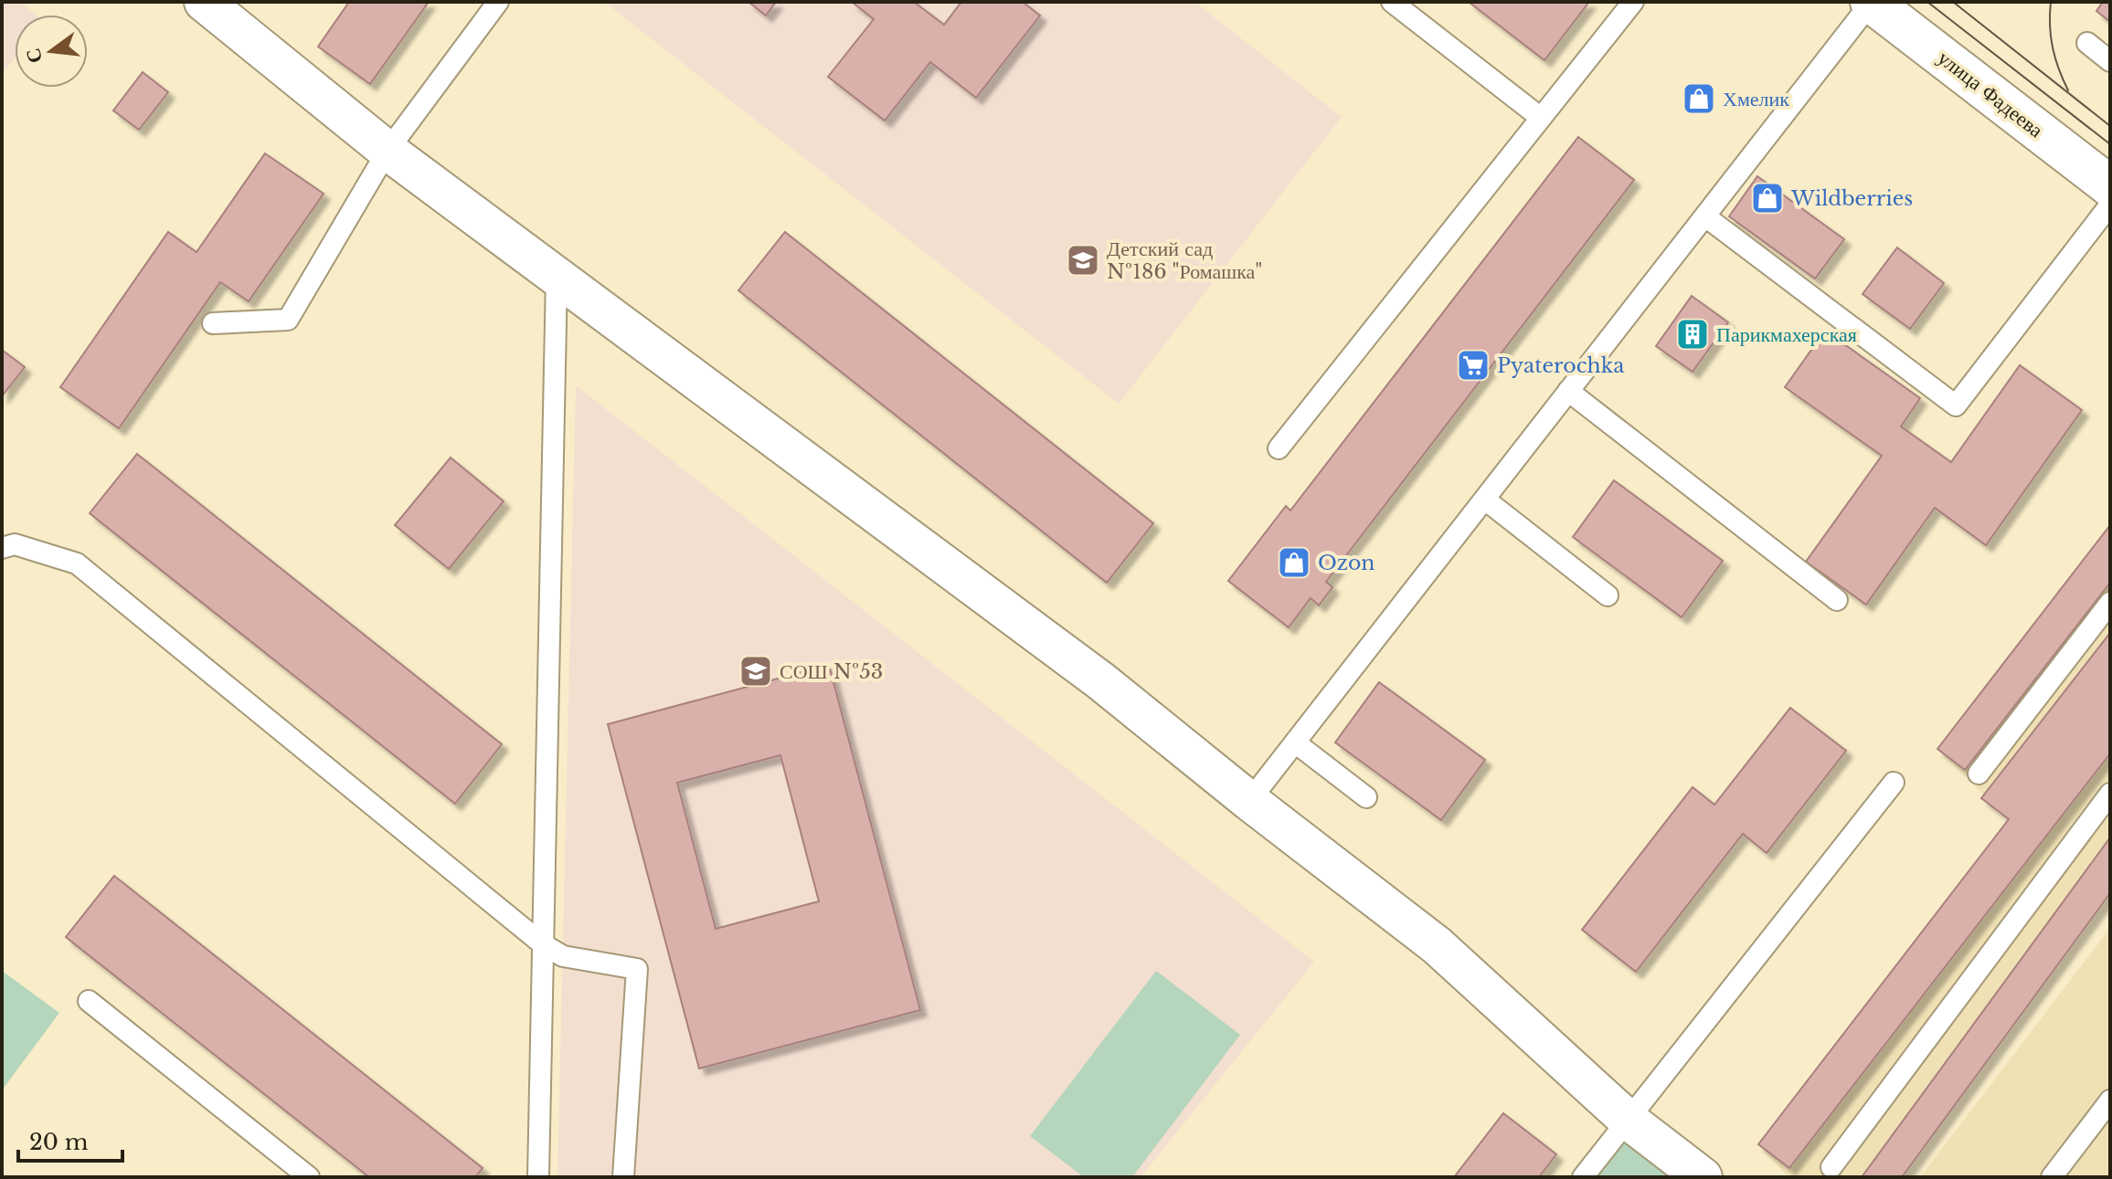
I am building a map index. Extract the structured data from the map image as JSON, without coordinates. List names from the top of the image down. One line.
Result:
{"streets":{"street":["улица Фадеева"]},"places":{"shop":["Хмелик","Wildberries","Ozon"],"school or university":["Детский сад №186 \"Ромашка\"","СОШ №53"],"building":["Парикмахерская"],"supermarket":["Pyaterochka"]},"scale_bar":"20 m","north":"left"}
